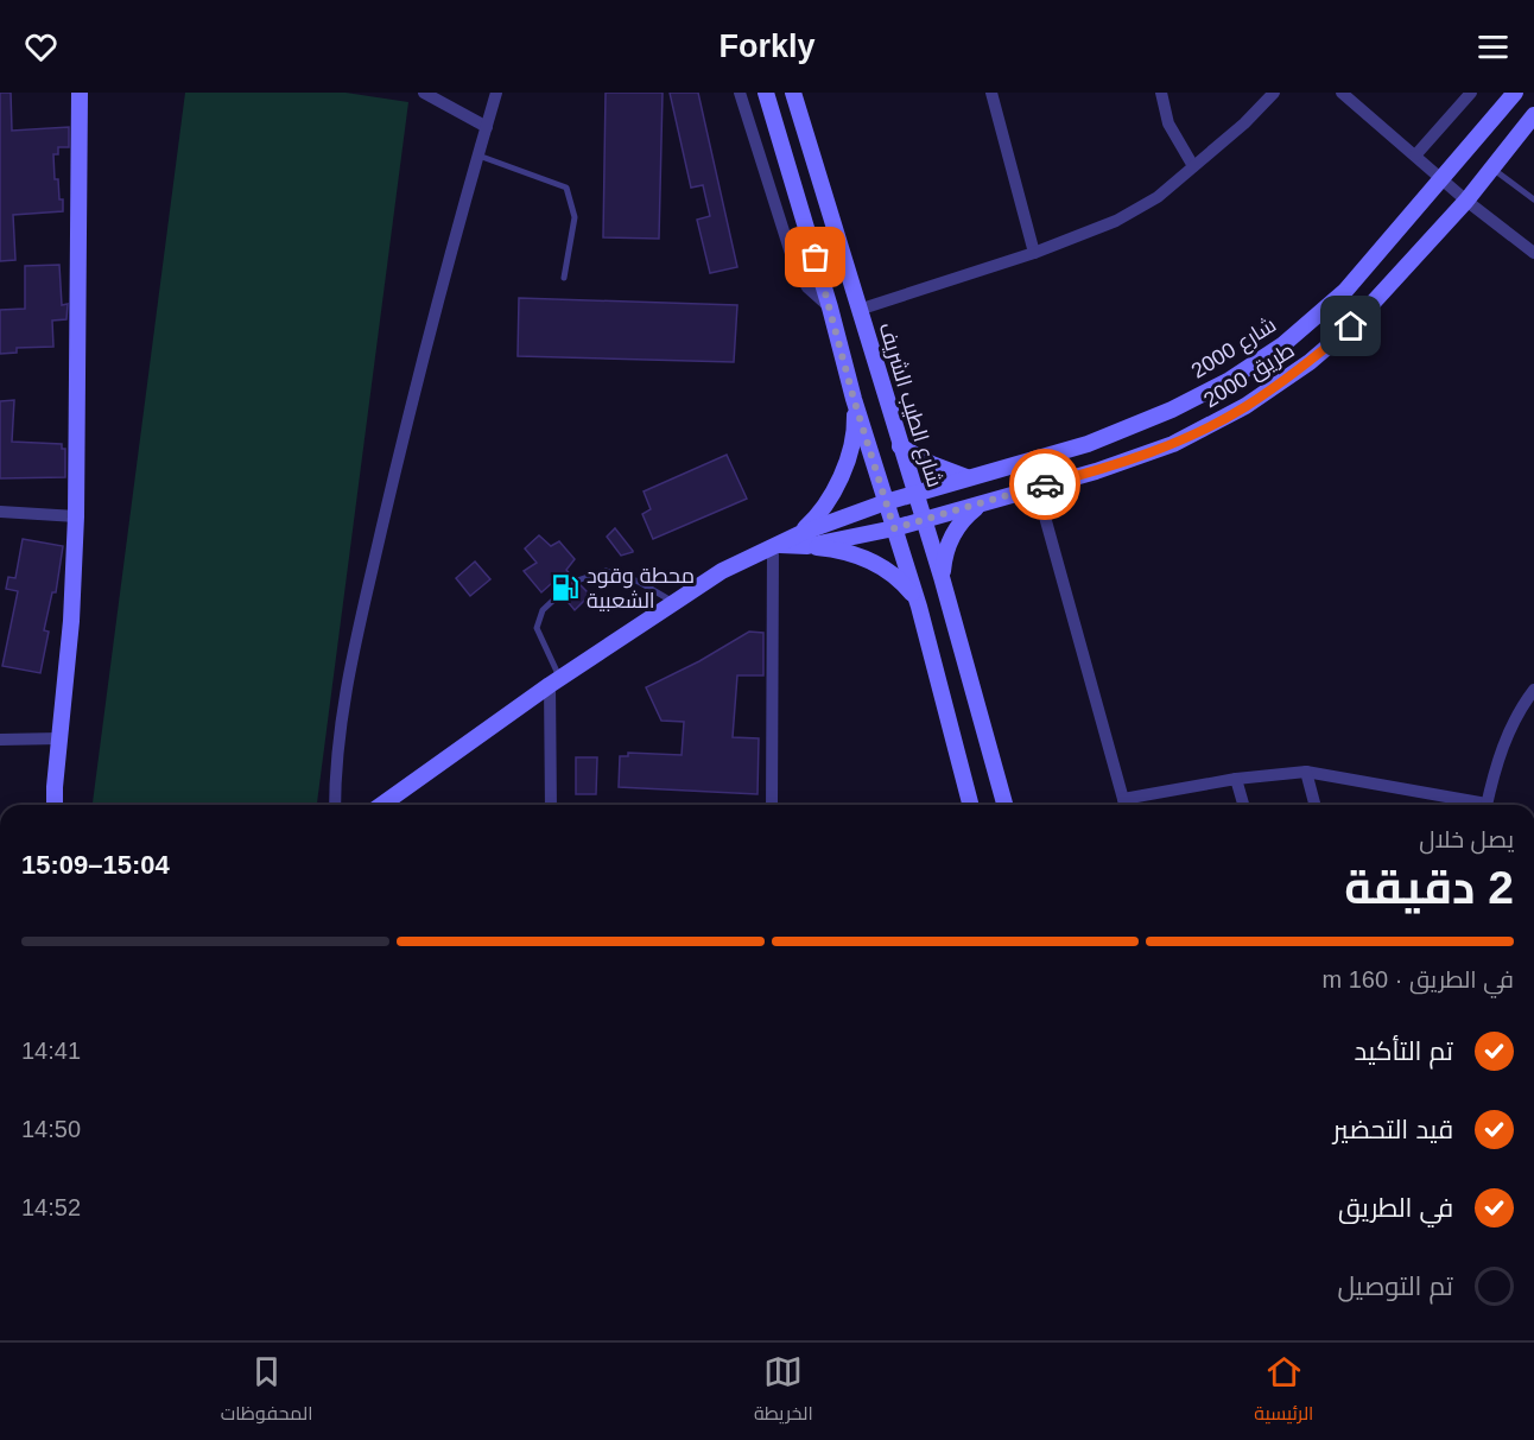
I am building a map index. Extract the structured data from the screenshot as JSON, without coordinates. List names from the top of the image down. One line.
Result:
{"streets":{"street":["شارع 2000","طريق 2000","شارع الطيب الشريف"]},"crossings":[["شارع 2000","طريق 2000"],["شارع 2000","شارع الطيب الشريف"],["طريق 2000","شارع الطيب الشريف"]],"places":{"fuel station":["محطة وقود الشعبية"]},"page":{"header":"Forkly","heading":["2 دقيقة","يصل خلال","15:04–15:09"],"bar":"في الطريق · 160 m","list":[["تم التأكيد","14:41"],["قيد التحضير","14:50"],["في الطريق","14:52"],"تم التوصيل"],"tabs":["الرئيسية","الخريطة","المحفوظات"]}}
